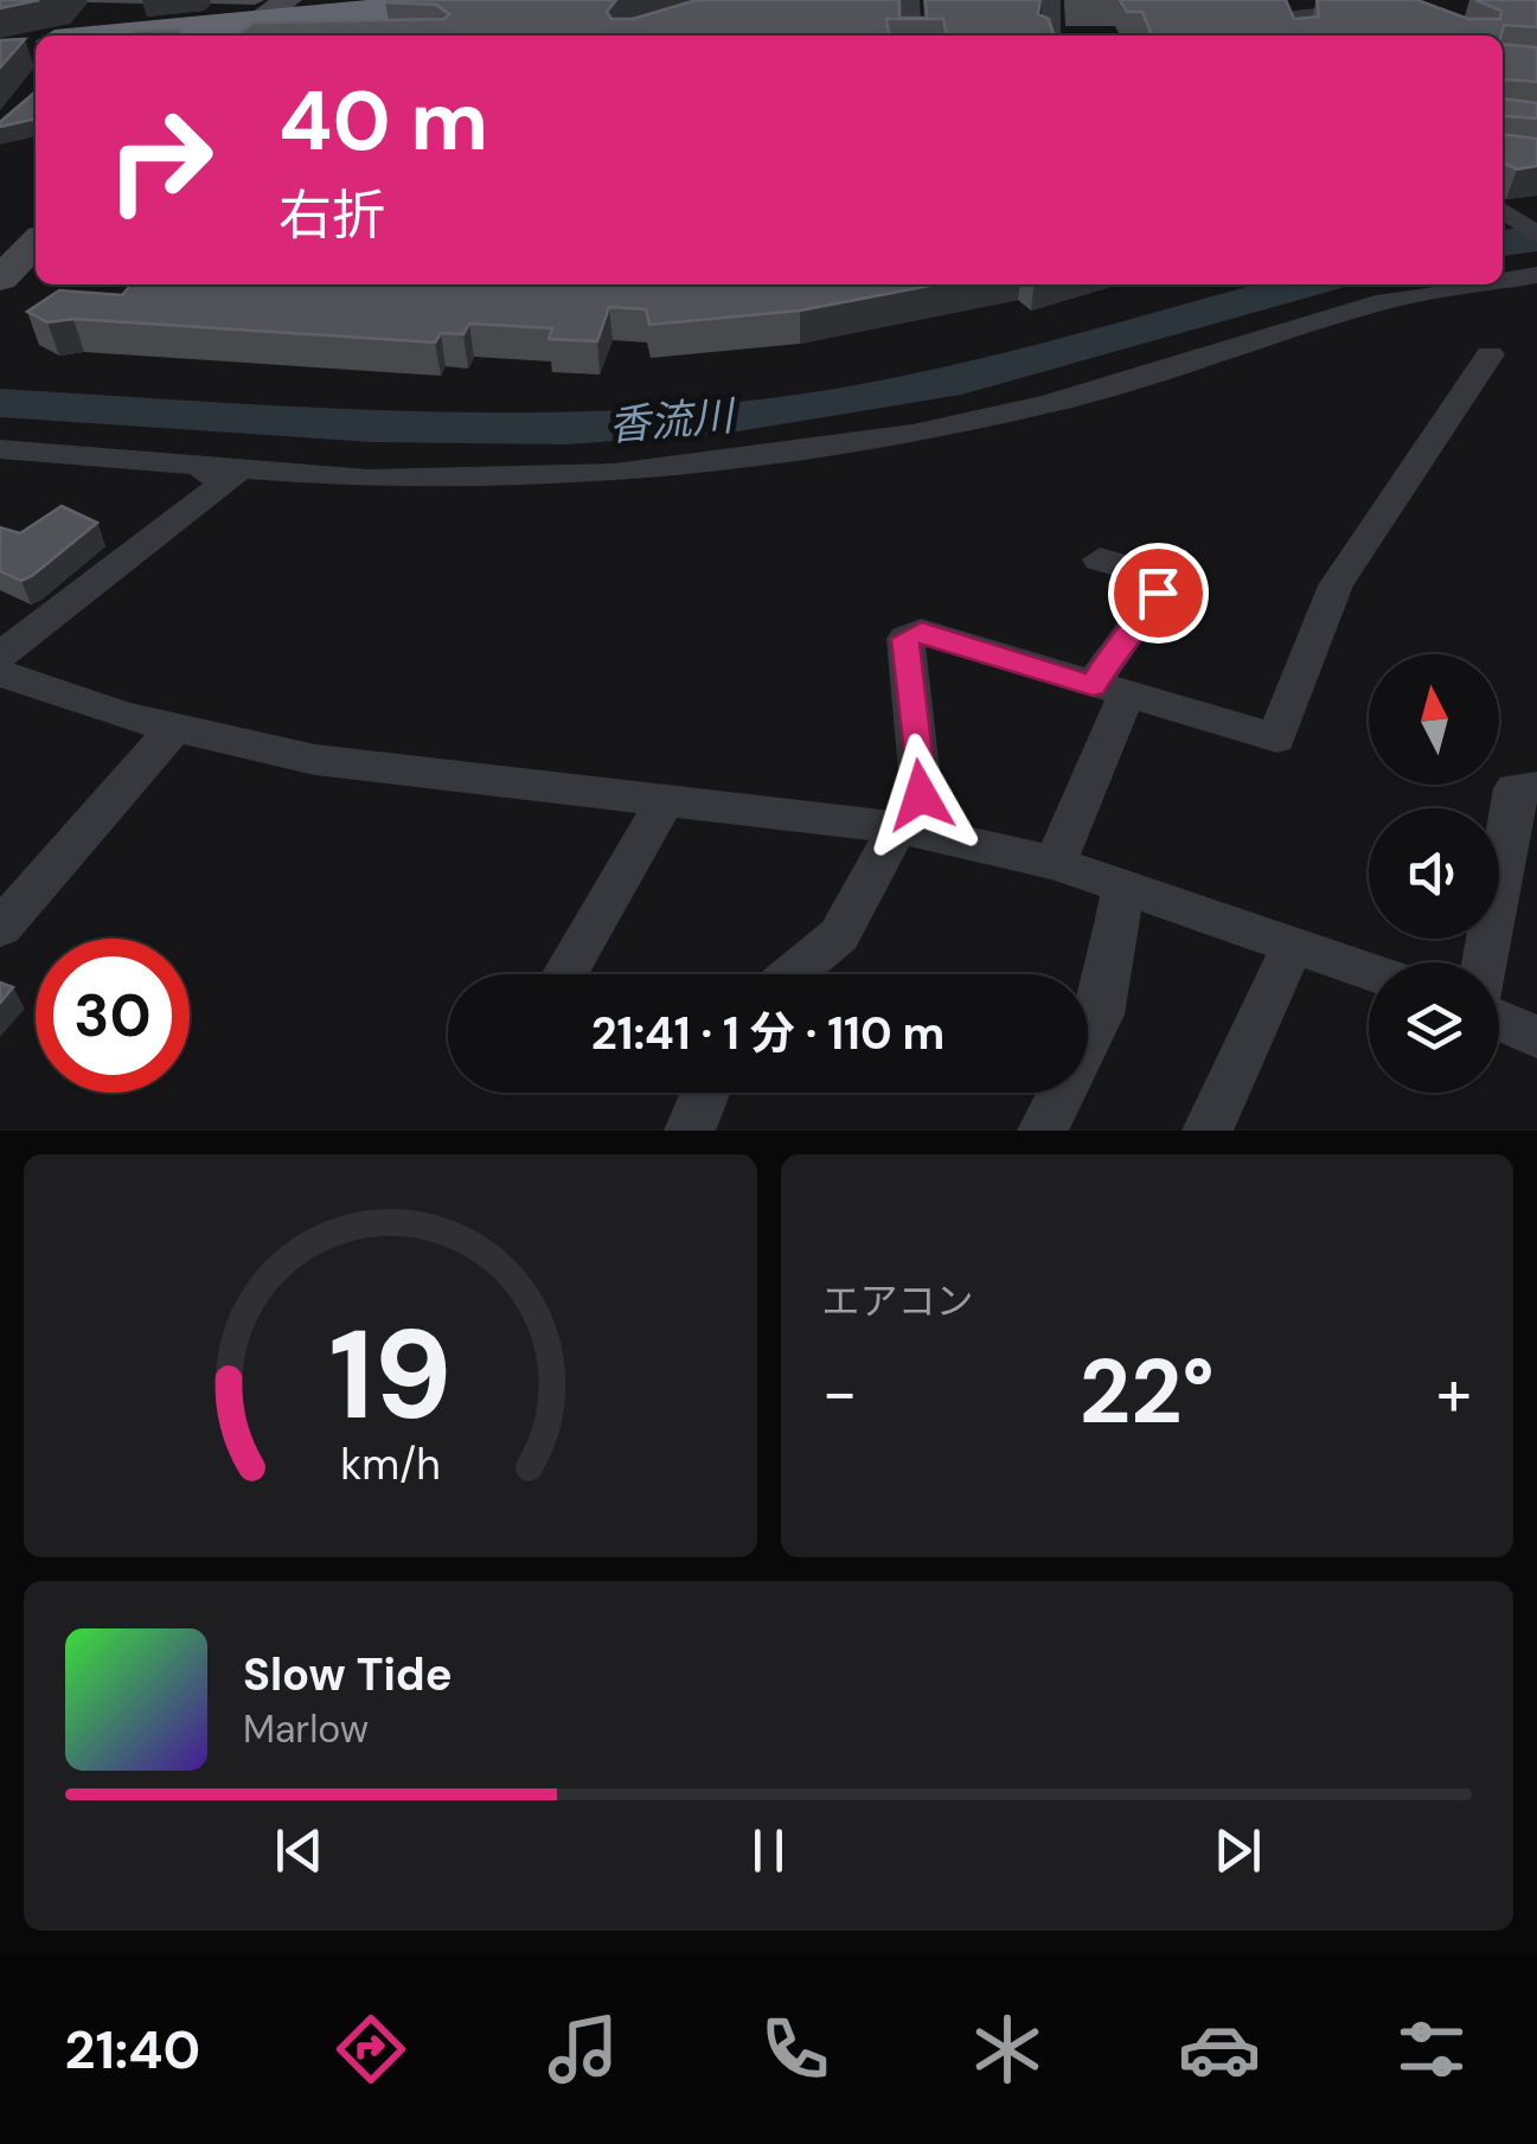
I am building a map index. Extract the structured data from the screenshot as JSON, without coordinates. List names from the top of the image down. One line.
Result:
{"water":["香流川"],"north":"top","page":{"turn":["40 m","右折"],"limit":"30","trip":"21:41 · 1 分 · 110 m","tile":"エアコン","heat":["−","22°","+"],"song":["Slow Tide","Marlow"],"tabs":"21:40","gauge":["19","km/h"]}}
